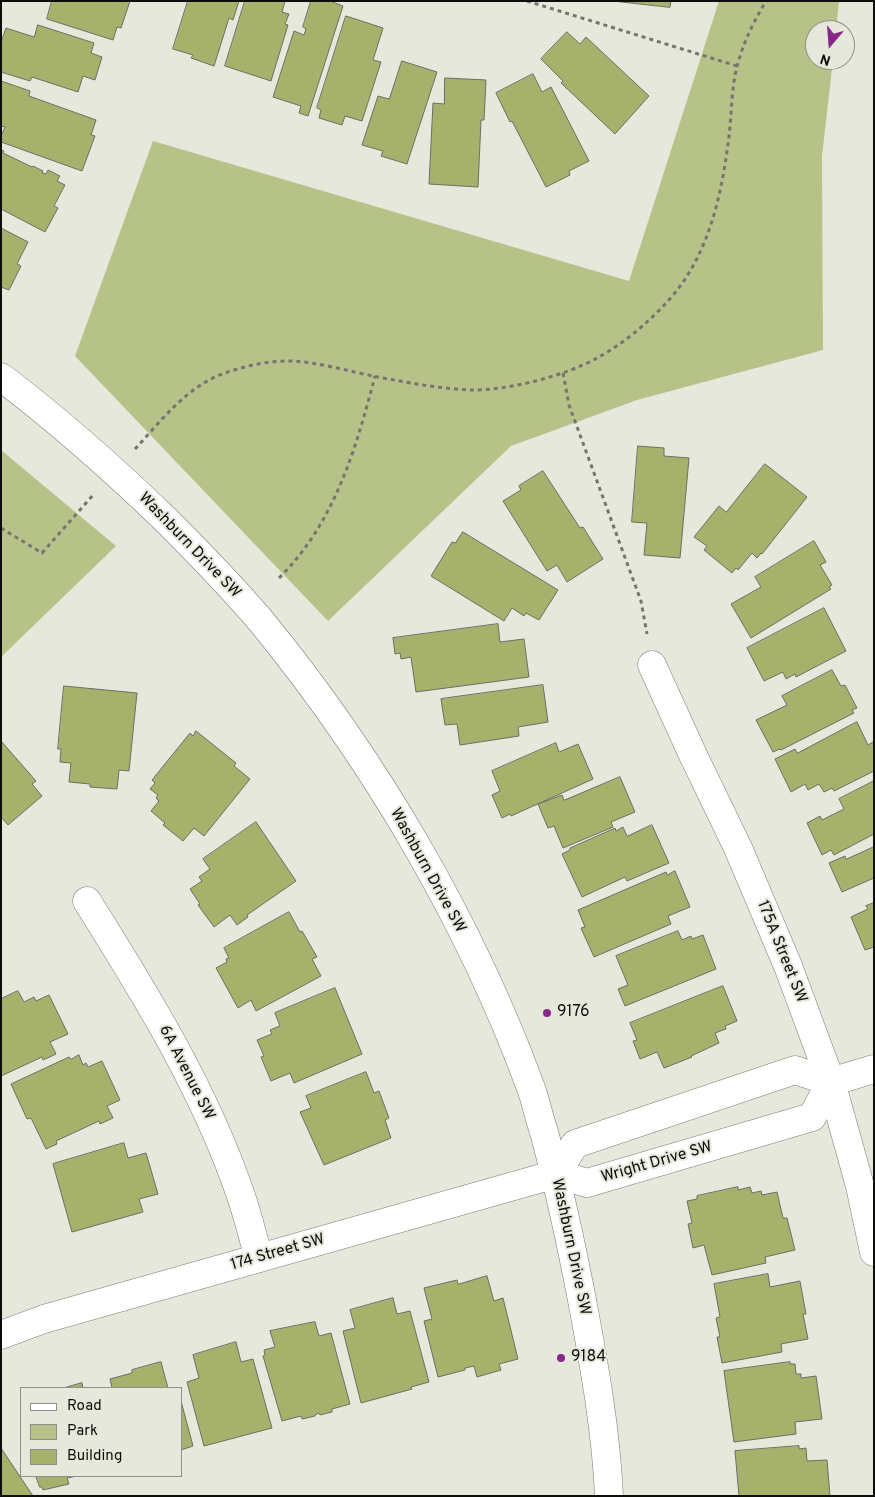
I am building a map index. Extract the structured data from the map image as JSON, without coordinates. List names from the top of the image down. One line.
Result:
{"streets":{"street":["Washburn Drive SW","175A Street SW","6A Avenue SW","Wright Drive SW","174 Street SW"]},"crossings":[["Washburn Drive SW","Wright Drive SW"],["Washburn Drive SW","174 Street SW"],["175A Street SW","Wright Drive SW"],["6A Avenue SW","174 Street SW"],["Wright Drive SW","174 Street SW"]],"places":["9176","9184"],"legend":["Road","Park","Building"],"north":"bottom"}
